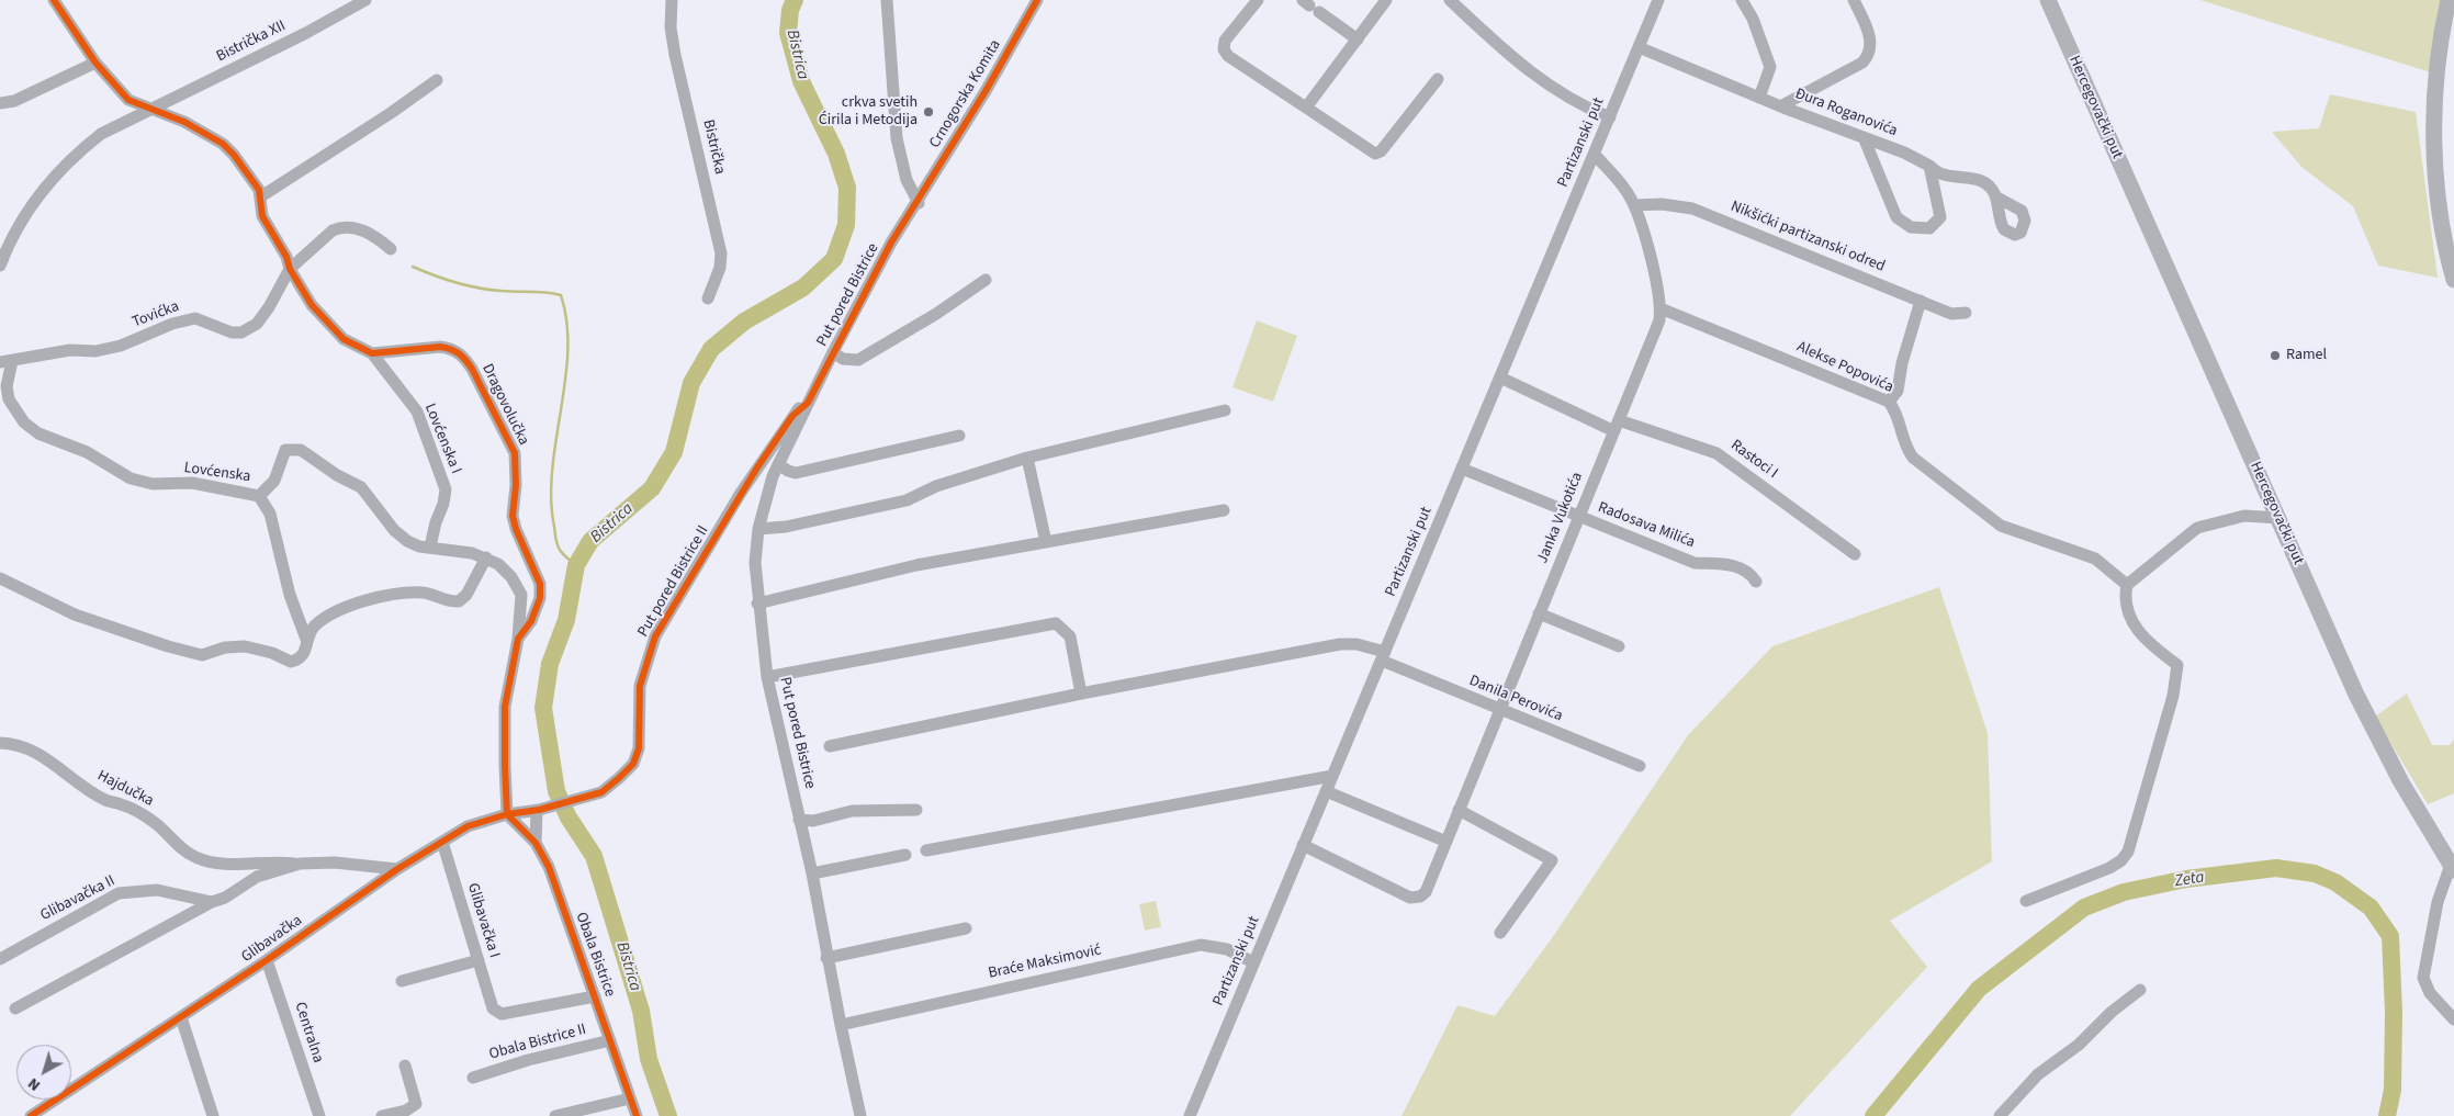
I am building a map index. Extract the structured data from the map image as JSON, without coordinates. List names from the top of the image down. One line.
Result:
{"streets":{"main road":["Hercegovački put"],"street":["Bistrička XII","Crnogorska Komita","Đura Roganovića","Partizanski put","Bistrička","Nikšićki partizanski odred","Put pored Bistrice","Tovićka","Alekse Popovića","Dragovolučka","Lovćenska I","Rastoci I","Lovćenska","Janka Vukotića","Radosava Milića","Put pored Bistrice II","Danila Perovića","Hajdučka","Glibavačka II","Glibavačka I","Glibavačka","Obala Bistrice","Braće Maksimović","Centralna","Obala Bistrice II"]},"crossings":[["Crnogorska Komita","Put pored Bistrice"],["Đura Roganovića","Partizanski put"],["Partizanski put","Rastoci I"],["Partizanski put","Janka Vukotića"],["Partizanski put","Radosava Milića"],["Partizanski put","Danila Perovića"],["Partizanski put","Braće Maksimović"],["Nikšićki partizanski odred","Janka Vukotića"],["Put pored Bistrice","Put pored Bistrice II"],["Put pored Bistrice","Braće Maksimović"],["Tovićka","Lovćenska"],["Alekse Popovića","Janka Vukotića"],["Dragovolučka","Lovćenska I"],["Dragovolučka","Lovćenska"],["Dragovolučka","Glibavačka"],["Dragovolučka","Obala Bistrice"],["Lovćenska I","Lovćenska"],["Rastoci I","Janka Vukotića"],["Janka Vukotića","Radosava Milića"],["Janka Vukotića","Danila Perovića"],["Put pored Bistrice II","Glibavačka"],["Glibavačka I","Glibavačka"],["Glibavačka I","Obala Bistrice"],["Glibavačka","Obala Bistrice"],["Glibavačka","Centralna"],["Obala Bistrice","Obala Bistrice II"]],"water":["Bistrica","Zeta"],"places":["crkva svetih Ćirila i Metodija","Ramel"],"north":"bottom left"}
